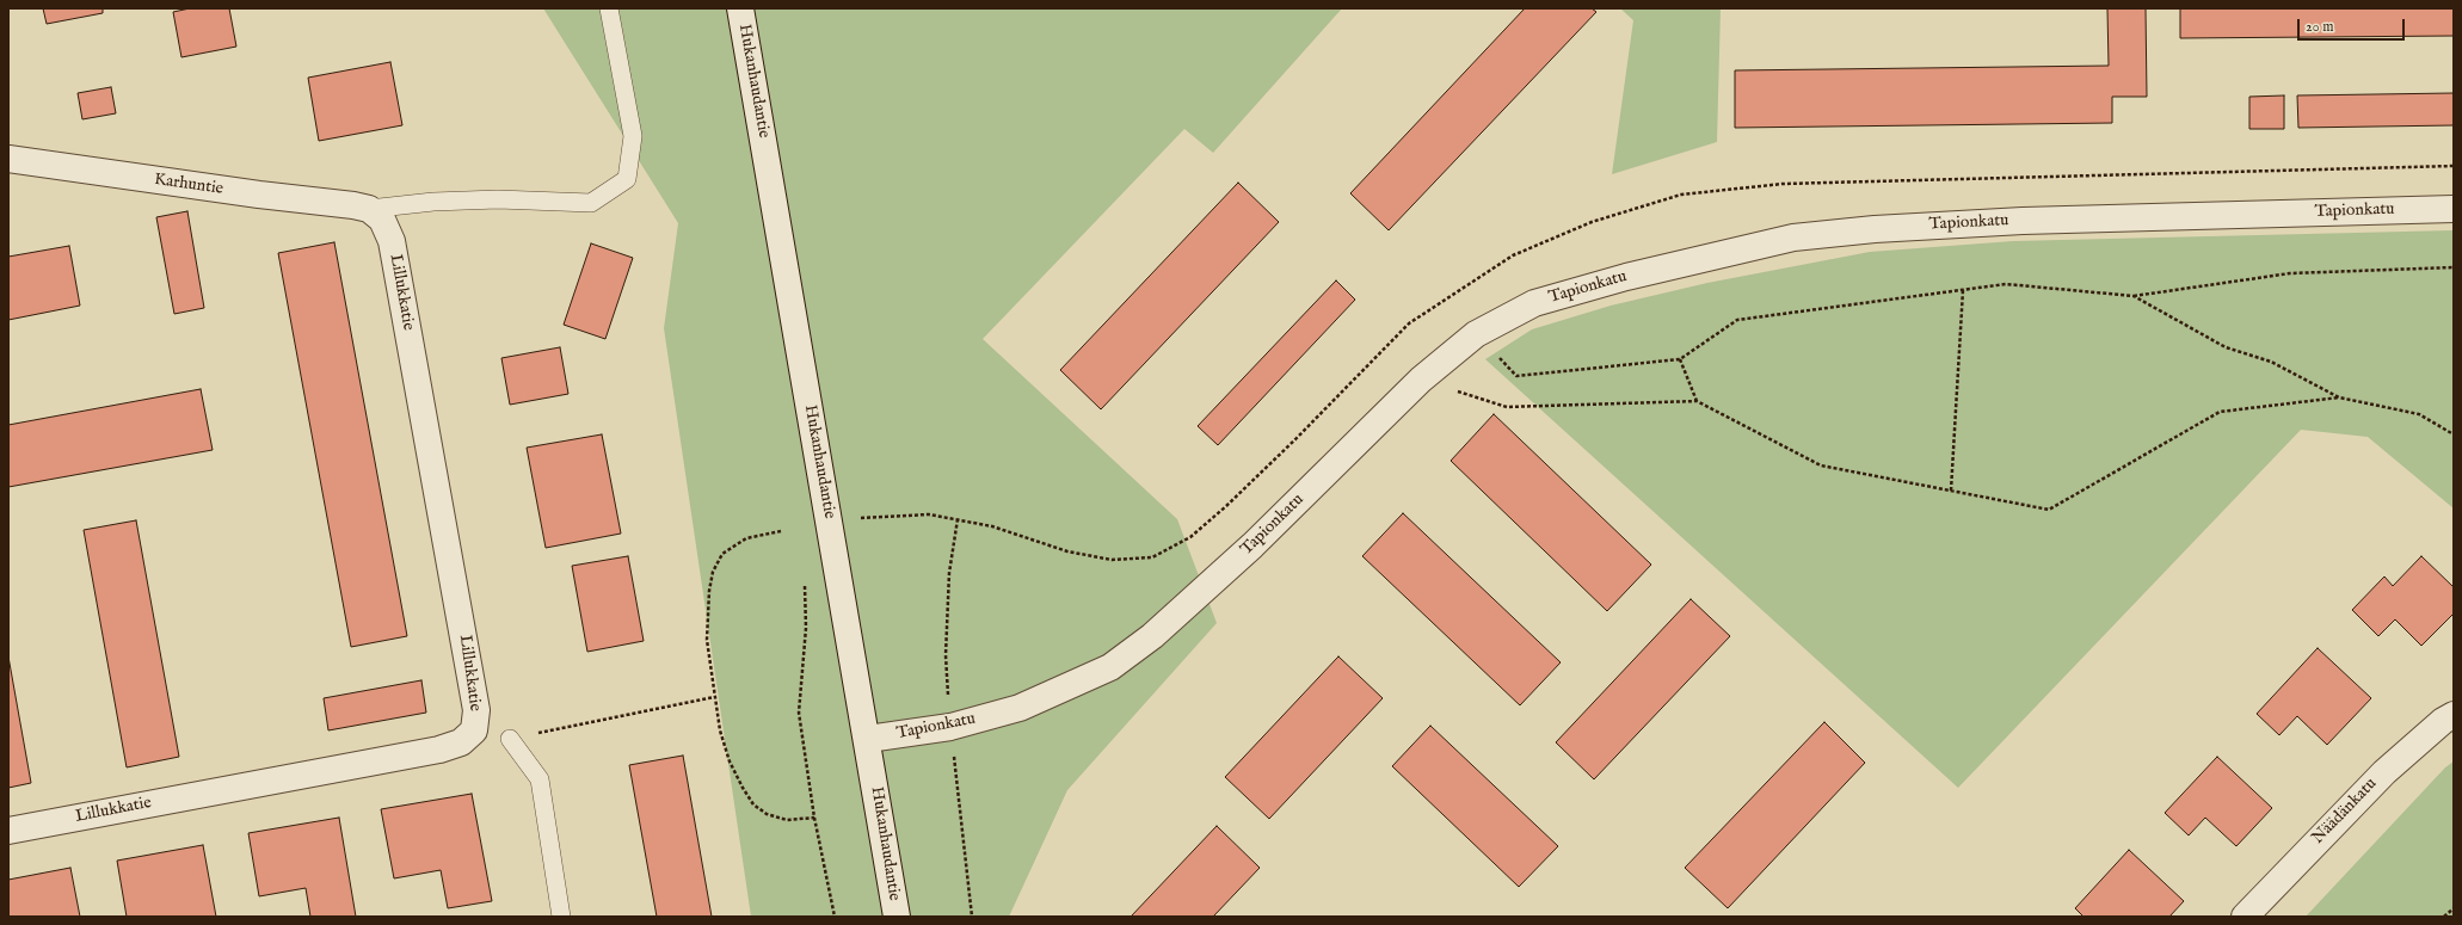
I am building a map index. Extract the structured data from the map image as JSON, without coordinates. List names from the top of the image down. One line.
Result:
{"streets":{"street":["Hukanhaudantie","Karhuntie","Tapionkatu","Lillukkatie","Näädänkatu"]},"crossings":[["Hukanhaudantie","Tapionkatu"],["Karhuntie","Lillukkatie"]],"scale_bar":"20 m"}
